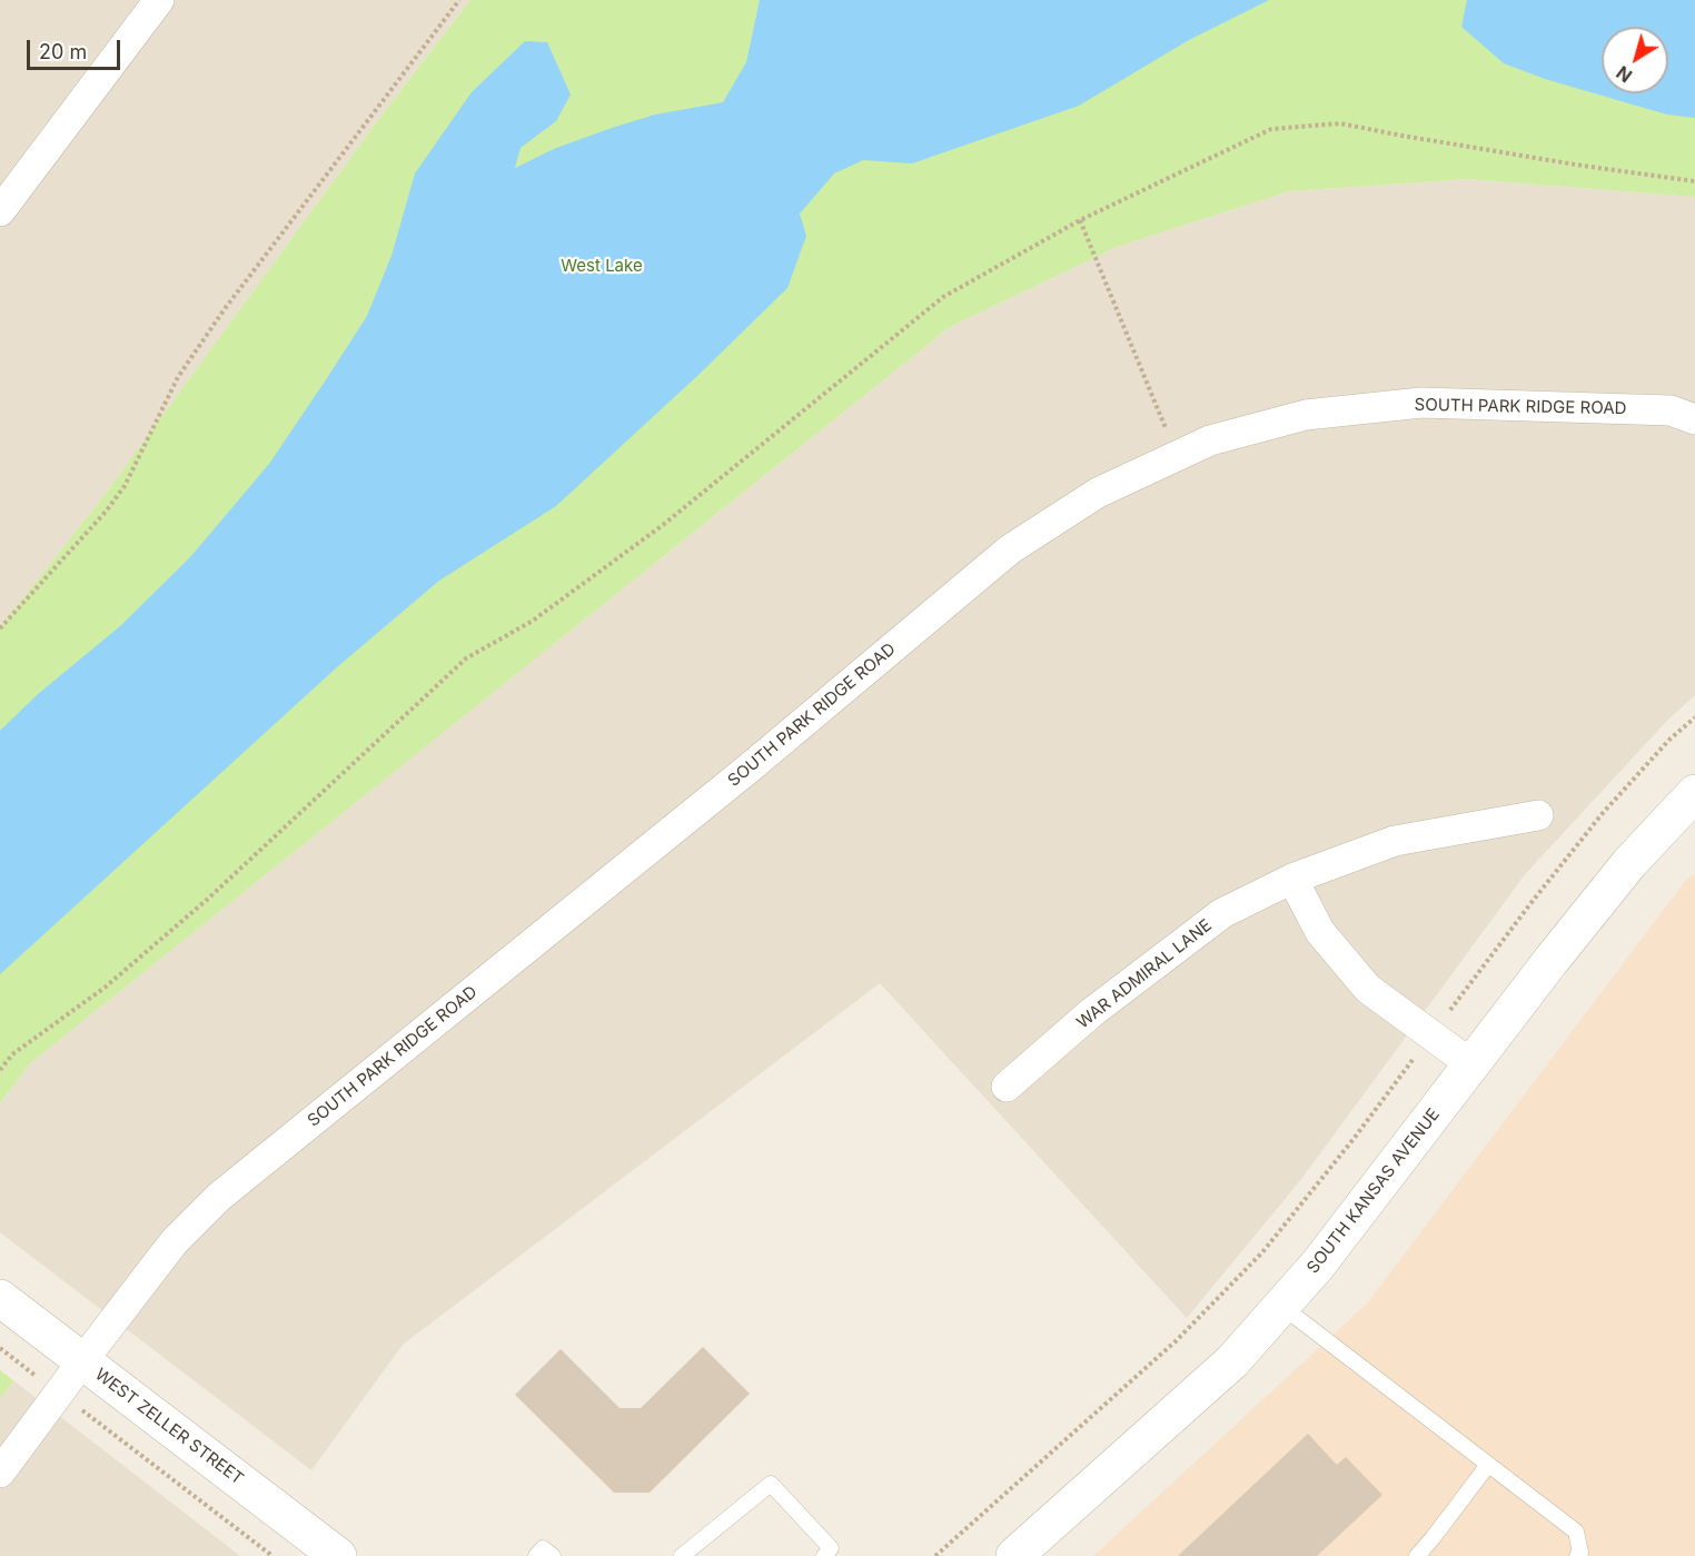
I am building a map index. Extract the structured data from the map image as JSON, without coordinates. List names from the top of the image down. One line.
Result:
{"streets":{"street":["SOUTH PARK RIDGE ROAD","WAR ADMIRAL LANE","SOUTH KANSAS AVENUE","WEST ZELLER STREET"]},"crossings":[["SOUTH PARK RIDGE ROAD","WEST ZELLER STREET"]],"parks":["West Lake"],"scale_bar":"20 m","north":"bottom left"}
